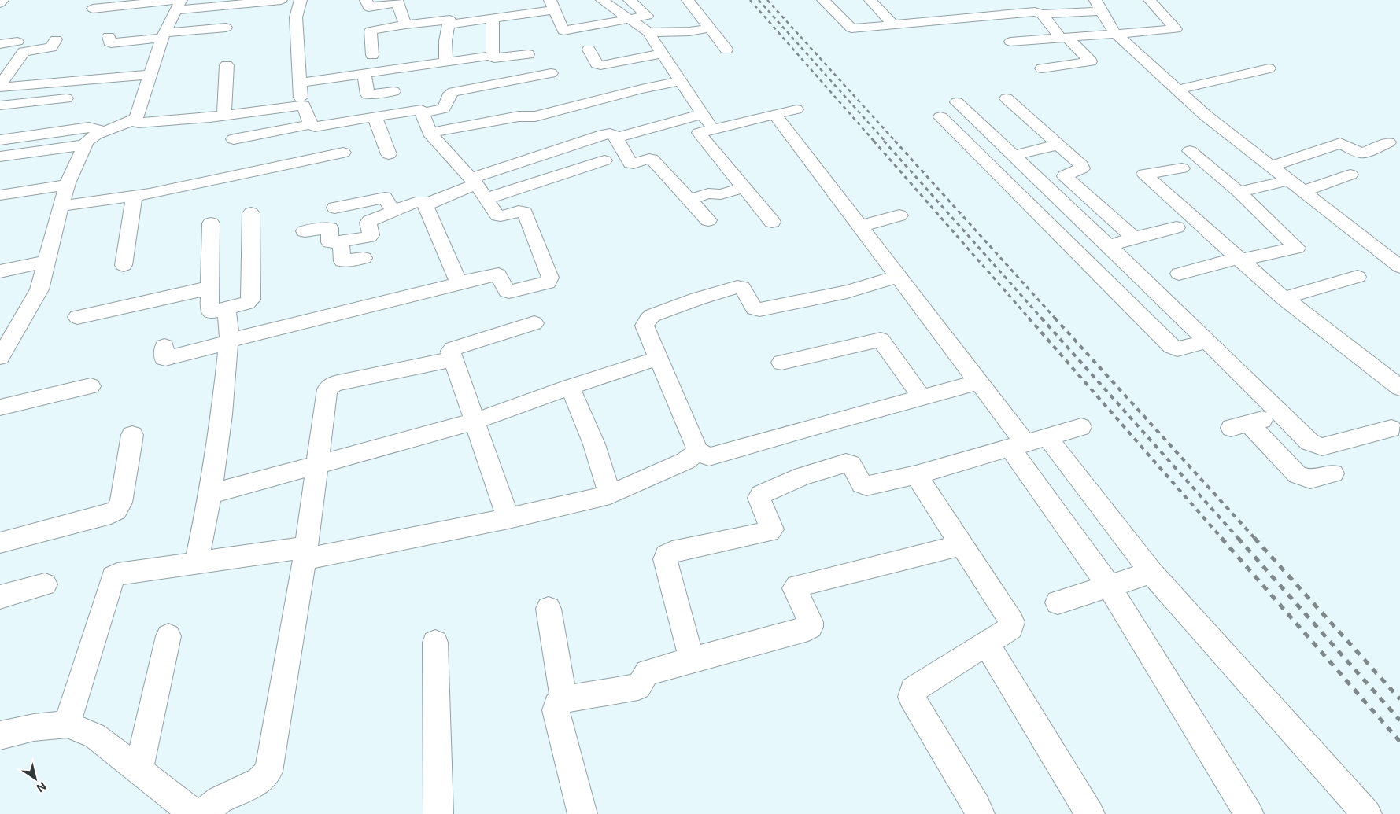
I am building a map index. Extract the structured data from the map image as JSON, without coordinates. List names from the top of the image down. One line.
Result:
{"north":"bottom right"}
